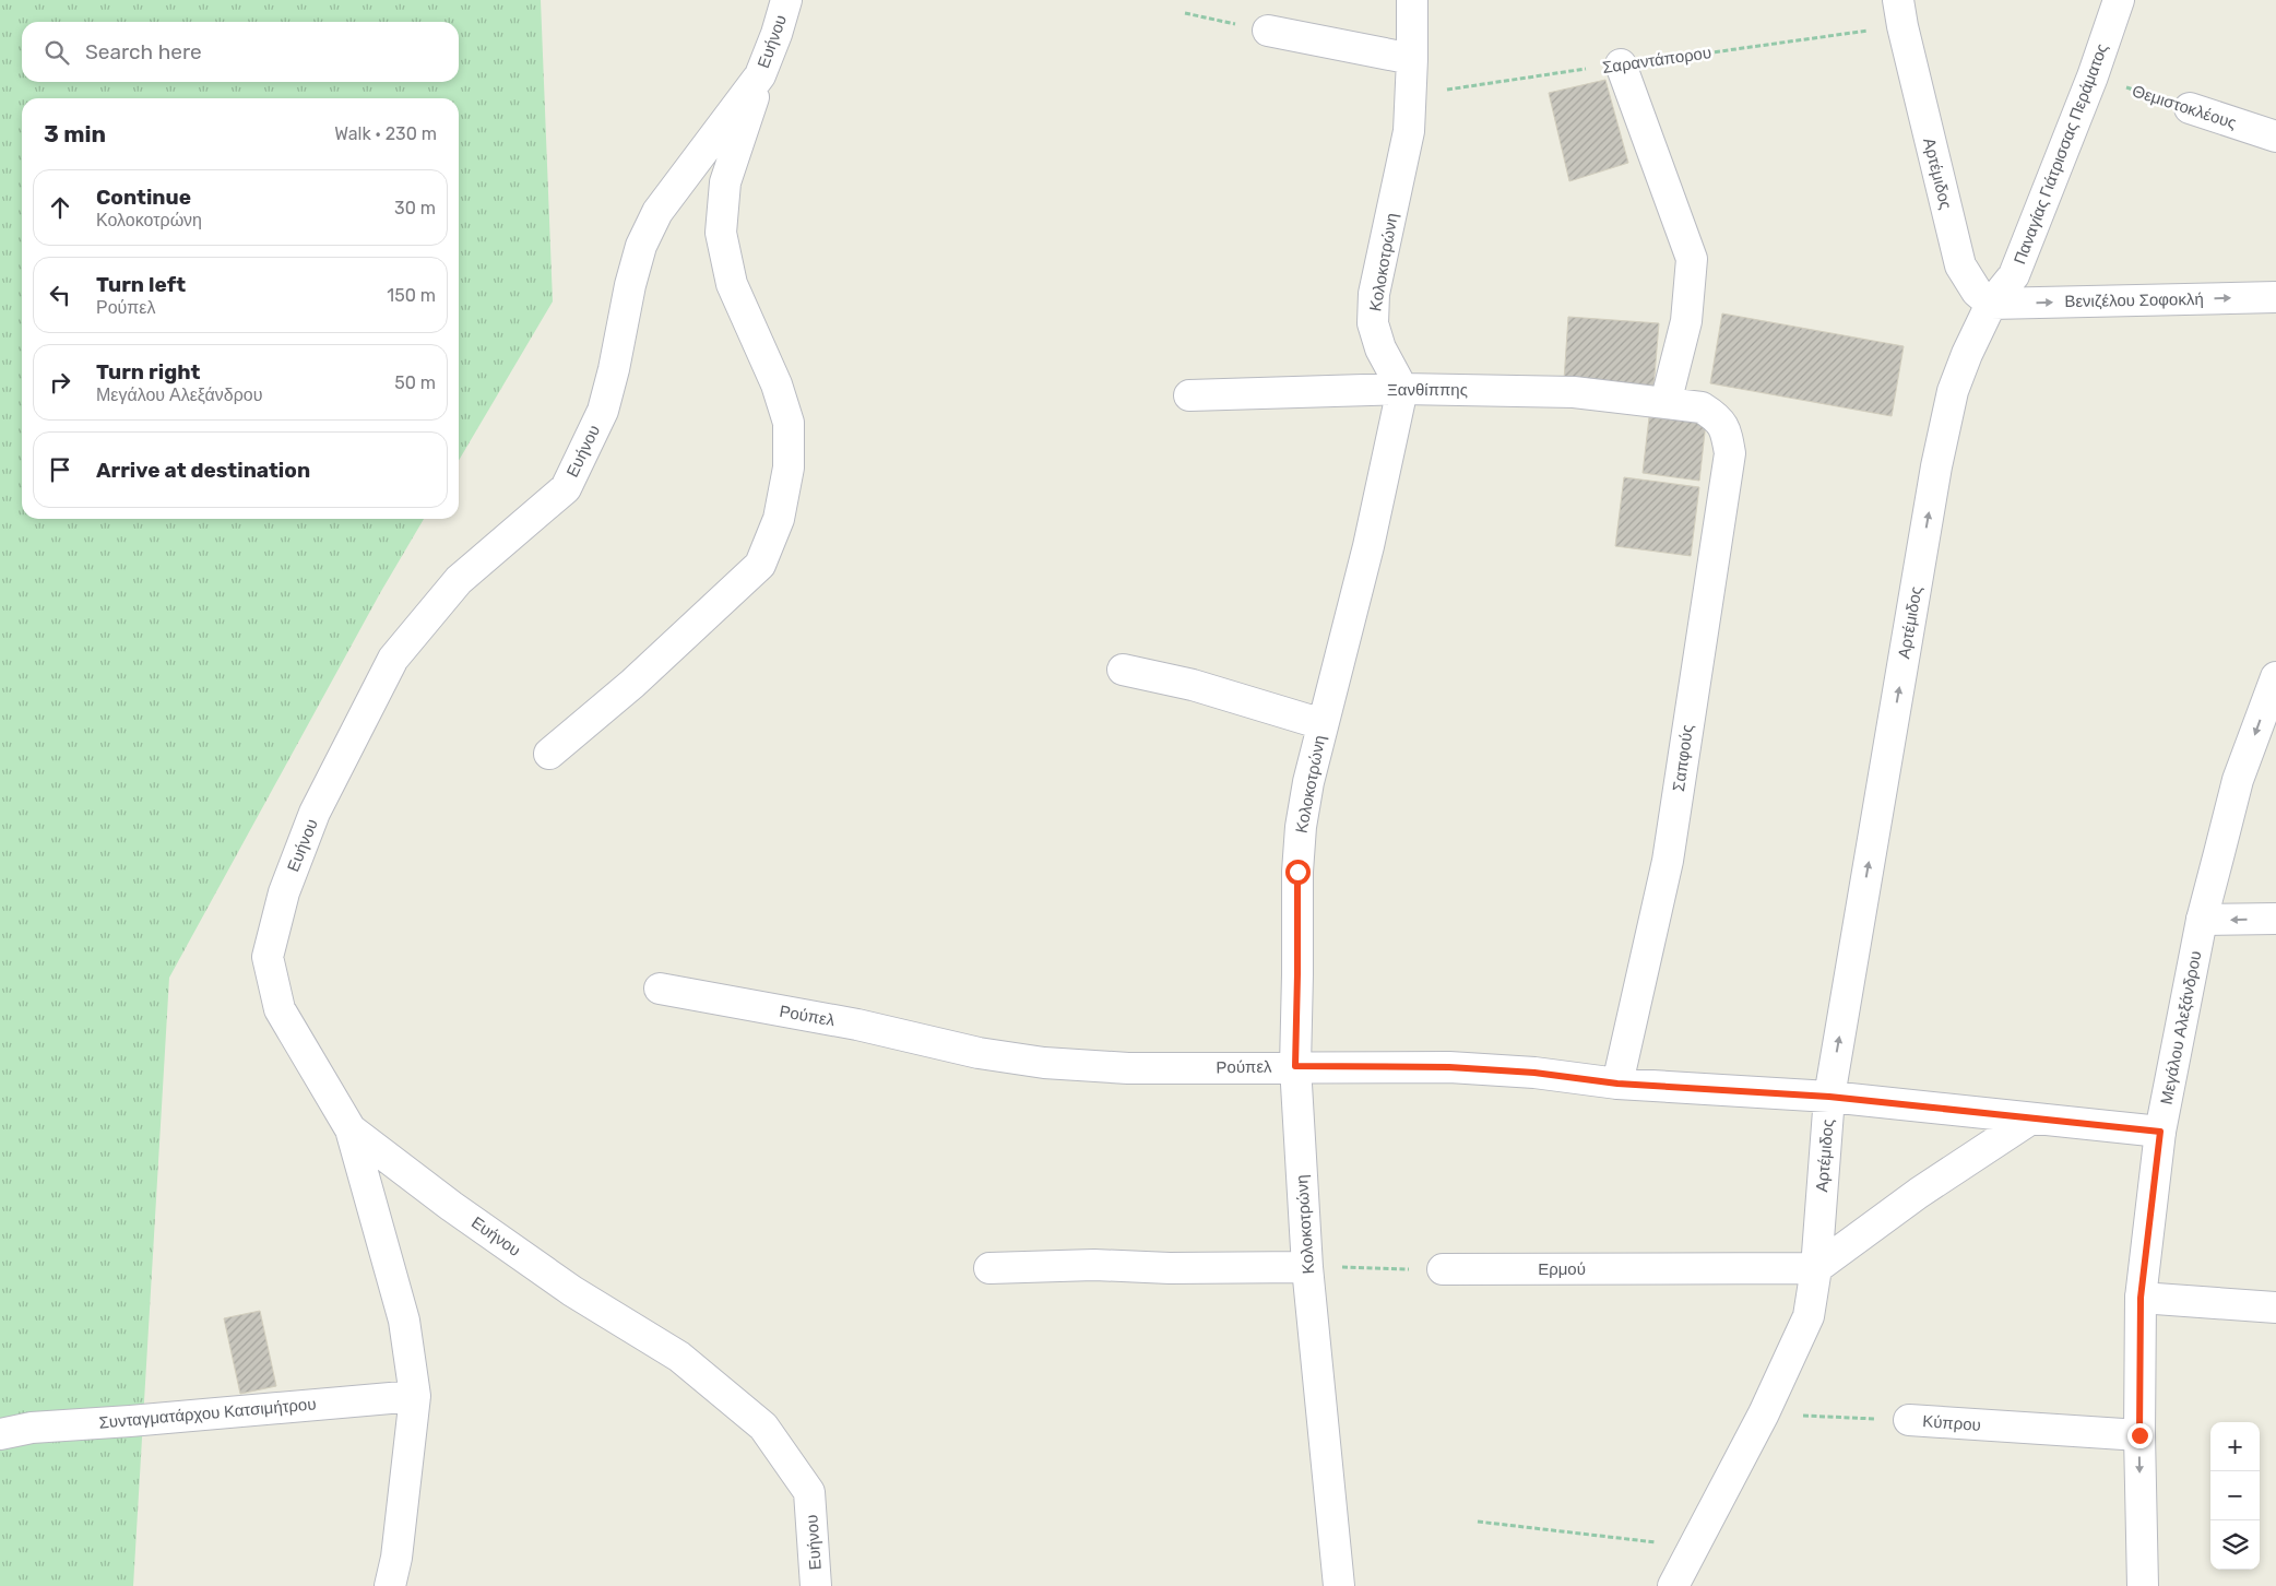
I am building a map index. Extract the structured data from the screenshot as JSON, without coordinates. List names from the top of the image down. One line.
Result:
{"streets":{"street":["Ευήνου","Θεμιστοκλέους","Παναγίας Γιάτρισσας Περάματος","Αρτέμιδος","Κολοκοτρώνη","Βενιζέλου Σοφοκλή","Ξανθίππης","Σαπφούς","Ρούπελ","Μεγάλου Αλεξάνδρου","Ερμού","Συνταγματάρχου Κατσιμήτρου","Κύπρου"],"path":["Σαραντάπορου"]},"crossings":[["Σαραντάπορου","Αρτέμιδος"],["Σαραντάπορου","Κολοκοτρώνη"],["Θεμιστοκλέους","Παναγίας Γιάτρισσας Περάματος"],["Παναγίας Γιάτρισσας Περάματος","Αρτέμιδος"],["Παναγίας Γιάτρισσας Περάματος","Βενιζέλου Σοφοκλή"],["Αρτέμιδος","Βενιζέλου Σοφοκλή"],["Αρτέμιδος","Ρούπελ"],["Αρτέμιδος","Ερμού"],["Αρτέμιδος","Κύπρου"],["Κολοκοτρώνη","Ξανθίππης"],["Κολοκοτρώνη","Ρούπελ"],["Ξανθίππης","Σαπφούς"],["Σαπφούς","Ρούπελ"],["Ρούπελ","Μεγάλου Αλεξάνδρου"],["Μεγάλου Αλεξάνδρου","Κύπρου"]],"one_way":["Αρτέμιδος","Βενιζέλου Σοφοκλή","Μεγάλου Αλεξάνδρου"],"page":{"search":"Search here","heading":["3 min","Walk · 230 m"],"list":[["Continue","Κολοκοτρώνη","30 m"],["Turn left","Ρούπελ","150 m"],["Turn right","Μεγάλου Αλεξάνδρου","50 m"],"Arrive at destination"],"map_buttons":["+","−"]}}
